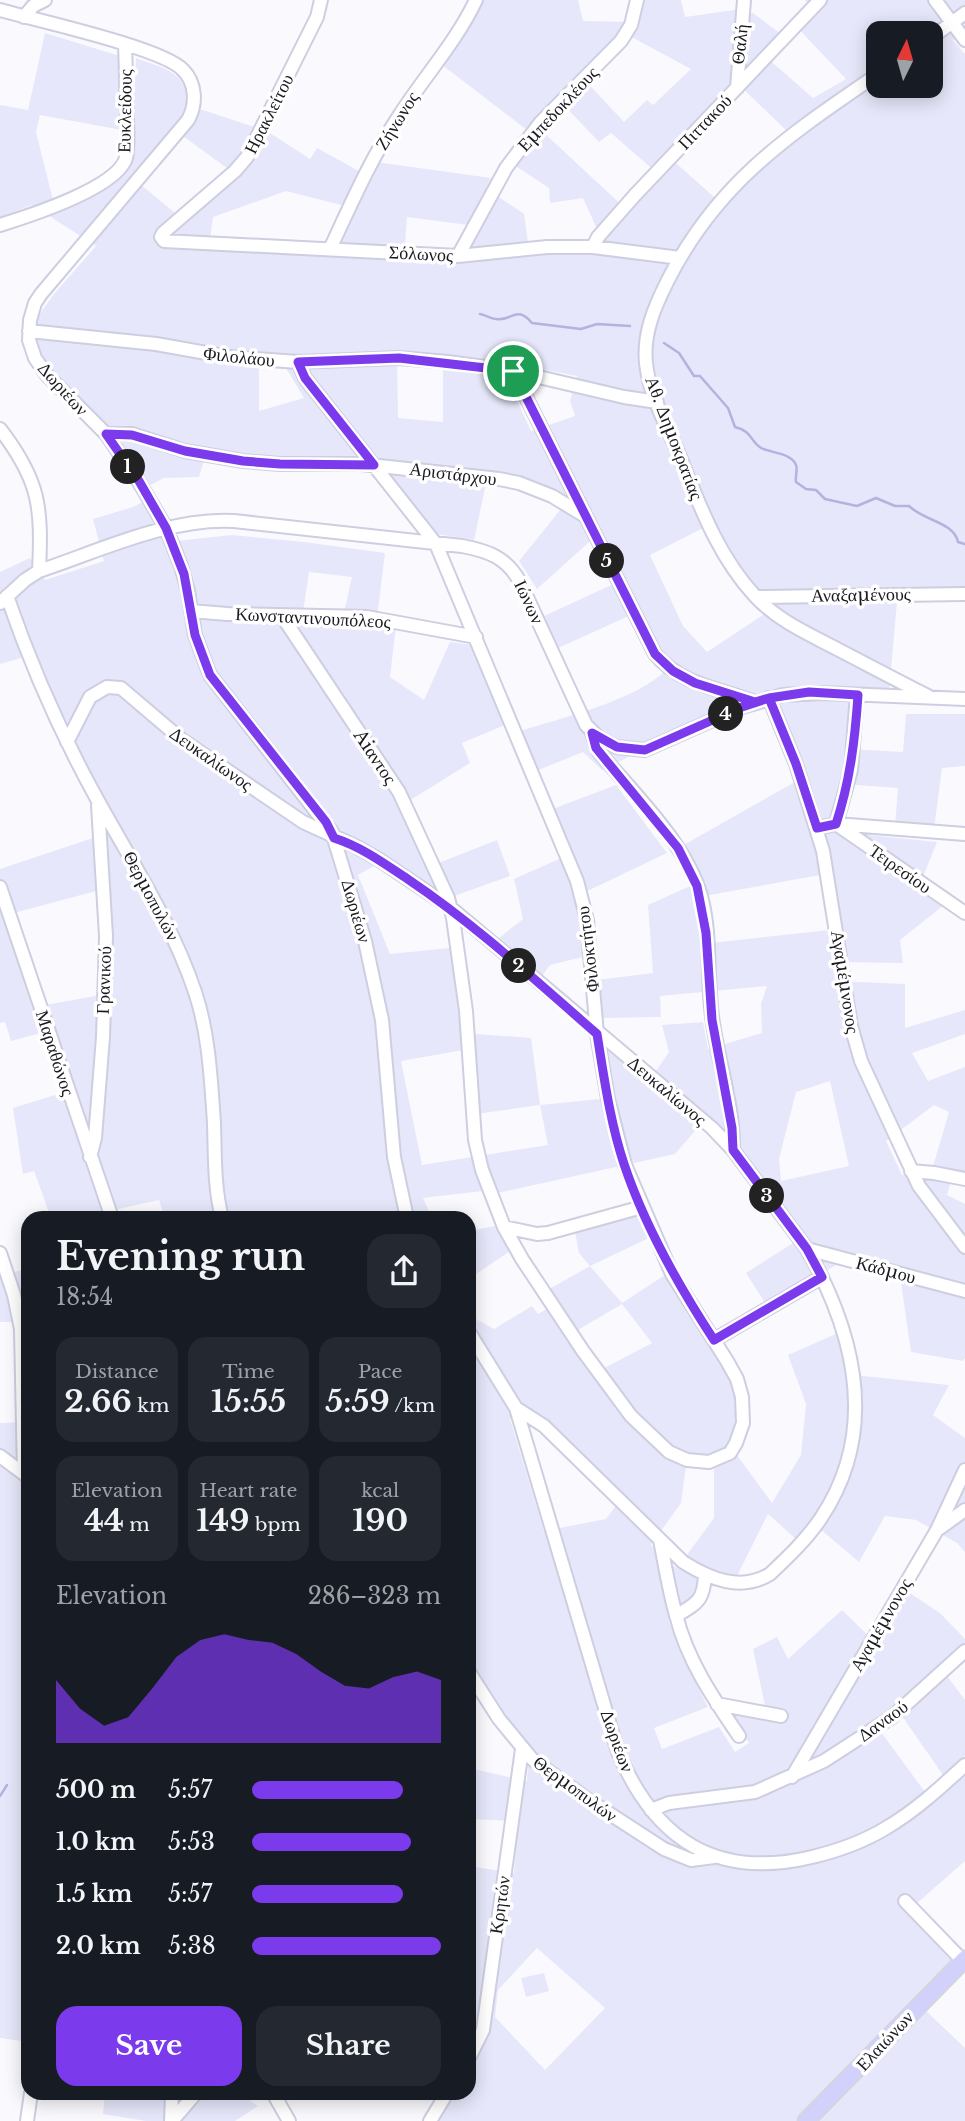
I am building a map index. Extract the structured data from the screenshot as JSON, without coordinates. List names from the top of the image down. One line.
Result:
{"streets":{"main road":["Ελαιώνων"],"street":["Θαλή","Εμπεδοκλέους","Ευκλείδους","Ηρακλείτου","Ζήνωνος","Πιττακού","Σόλωνος","Φιλολάου","Δωριέων","Αθ. Δημοκρατίας","Αριστάρχου","Αναξαμένους","Ιώνων","Κωνσταντινουπόλεος","Aiαντος","Δευκαλίωνος","Τειρεσίου","Θερμοπυλών","Φιλοκτήτου","Γρανικού","Αγαμέμνονος","Μαραθώνος","Κάδμου","Δαναού","Κρητών"]},"crossings":[["Θαλή","Πιττακού"],["Εμπεδοκλέους","Σόλωνος"],["Ηρακλείτου","Σόλωνος"],["Ζήνωνος","Σόλωνος"],["Πιττακού","Σόλωνος"],["Σόλωνος","Αθ. Δημοκρατίας"],["Φιλολάου","Δωριέων"],["Φιλολάου","Αθ. Δημοκρατίας"],["Φιλολάου","Φιλοκτήτου"],["Δωριέων","Αριστάρχου"],["Δωριέων","Ιώνων"],["Δωριέων","Κωνσταντινουπόλεος"],["Δωριέων","Δευκαλίωνος"],["Δωριέων","Θερμοπυλών"],["Δωριέων","Δαναού"],["Αθ. Δημοκρατίας","Αναξαμένους"],["Αριστάρχου","Φιλοκτήτου"],["Ιώνων","Θερμοπυλών"],["Ιώνων","Φιλοκτήτου"],["Κωνσταντινουπόλεος","Aiαντος"],["Κωνσταντινουπόλεος","Φιλοκτήτου"],["Aiαντος","Δευκαλίωνος"],["Aiαντος","Φιλοκτήτου"],["Δευκαλίωνος","Θερμοπυλών"],["Δευκαλίωνος","Φιλοκτήτου"],["Δευκαλίωνος","Κάδμου"],["Θερμοπυλών","Γρανικού"],["Θερμοπυλών","Κρητών"],["Γρανικού","Μαραθώνος"],["Αγαμέμνονος","Δαναού"]],"north":"top","page":{"pins":["1","5","4","2","3"],"heading":["Evening run","18:54"],"stats":[["Distance","2.66 km"],["Time","15:55"],["Pace","5:59 /km"],["Elevation","44 m"],["Heart rate","149 bpm"],["kcal","190"]],"chart":["Elevation","286–323 m"],"list":[{"name":"500 m","note":"5:57"},{"name":"1.0 km","note":"5:53"},{"name":"1.5 km","note":"5:57"},{"name":"2.0 km","note":"5:38"}],"buttons":["Save","Share"]}}
